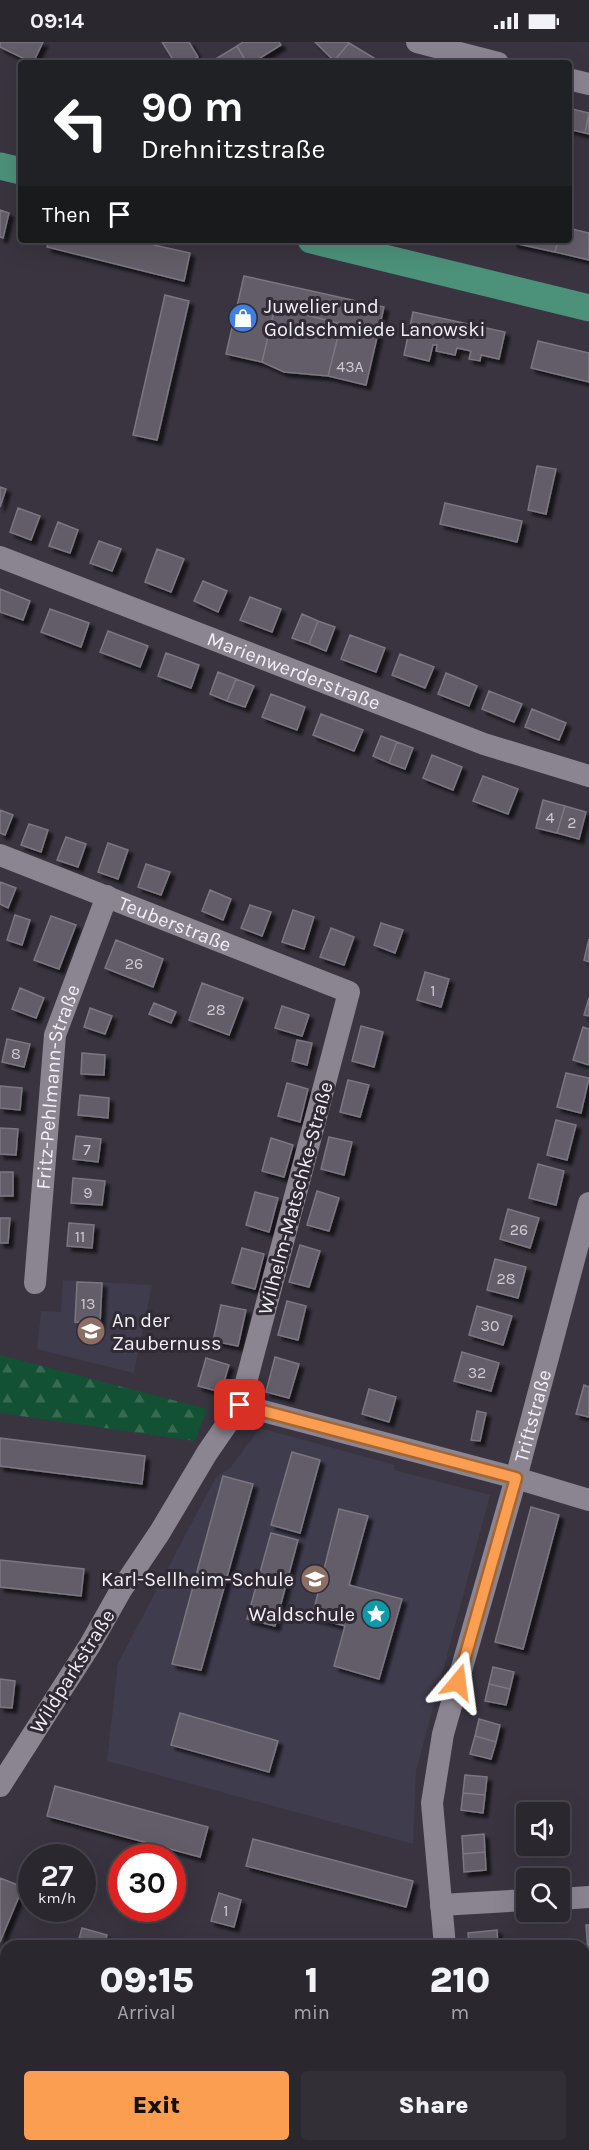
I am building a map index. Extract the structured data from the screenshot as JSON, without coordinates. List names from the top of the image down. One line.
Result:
{"streets":{"street":["Marienwerderstraße","Teuberstraße","Fritz-Pehlmann-Straße","Wilhelm-Matschke-Straße","Triftstraße","Wildparkstraße"]},"crossings":[["Teuberstraße","Fritz-Pehlmann-Straße"],["Teuberstraße","Wilhelm-Matschke-Straße"],["Wilhelm-Matschke-Straße","Wildparkstraße"]],"places":{"shop":["Juwelier und Goldschmiede Lanowski"],"school or university":["An der Zaubernuss","Karl-Sellheim-Schule"],"place":["Waldschule"]},"house_numbers":["43A","4","2","26","1","28","8","7","9","26","11","28","13","30","32","1"],"page":{"status":"09:14","turn":["90 m","Drehnitzstraße"],"then":"Then","speed":"27 km/h","limit":"30","eta":["09:15","Arrival","1","min","210","m"],"buttons":["Exit","Share"]}}
